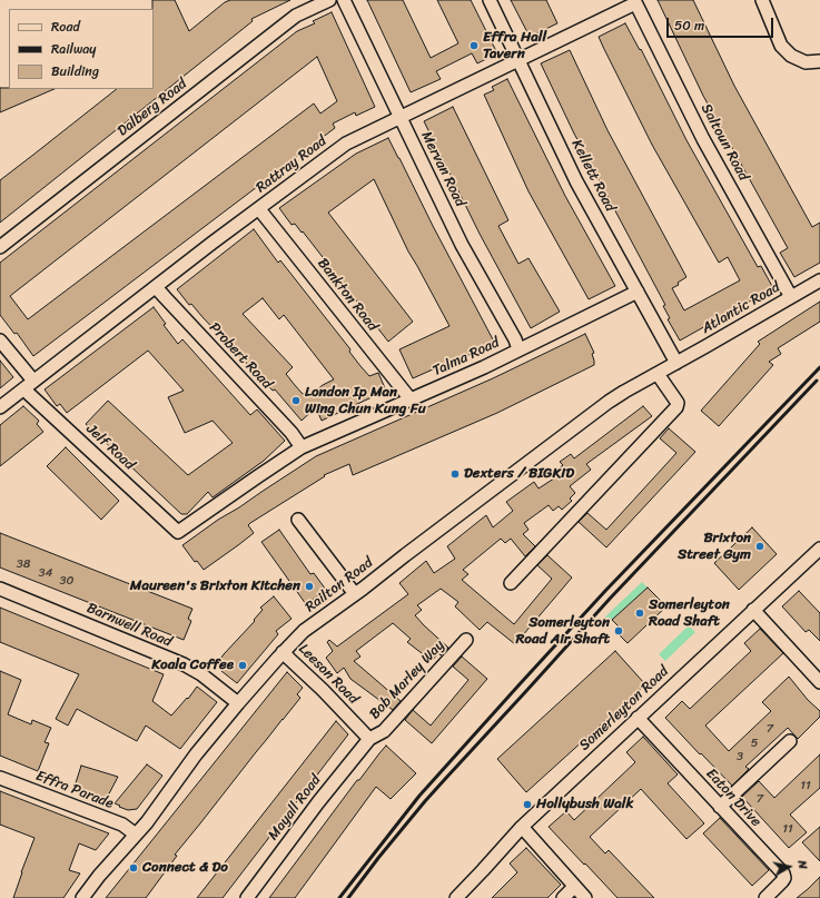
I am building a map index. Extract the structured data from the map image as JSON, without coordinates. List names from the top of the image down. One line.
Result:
{"streets":{"street":["Dalberg Road","Saltoun Road","Rattray Road","Mervan Road","Kellett Road","Bankton Road","Atlantic Road","Probert Road","Talma Road","Jelf Road","Railton Road","Barnwell Road","Leeson Road","Bob Marley Way","Somerleyton Road","Effra Parade","Eaton Drive","Mayall Road"]},"crossings":[["Saltoun Road","Rattray Road"],["Saltoun Road","Atlantic Road"],["Rattray Road","Mervan Road"],["Rattray Road","Kellett Road"],["Rattray Road","Bankton Road"],["Rattray Road","Probert Road"],["Rattray Road","Jelf Road"],["Mervan Road","Talma Road"],["Kellett Road","Atlantic Road"],["Kellett Road","Talma Road"],["Kellett Road","Railton Road"],["Bankton Road","Talma Road"],["Atlantic Road","Railton Road"],["Probert Road","Talma Road"],["Talma Road","Jelf Road"],["Railton Road","Barnwell Road"],["Railton Road","Leeson Road"],["Railton Road","Effra Parade"],["Leeson Road","Bob Marley Way"],["Leeson Road","Mayall Road"],["Bob Marley Way","Mayall Road"],["Somerleyton Road","Eaton Drive"]],"places":["Effra Hall Tavern","London Ip Man Wing Chun Kung Fu","Dexters / BIGKID","Brixton Street Gym","Maureen's Brixton Kitchen","Somerleyton Road Shaft","Somerleyton Road Air Shaft","Koala Coffee","Hollybush Walk","Connect & Do"],"house_numbers":["38","34","30","7","5","3","11","7","11"],"legend":["Road","Railway","Building"],"scale_bar":"50 m","north":"right"}
